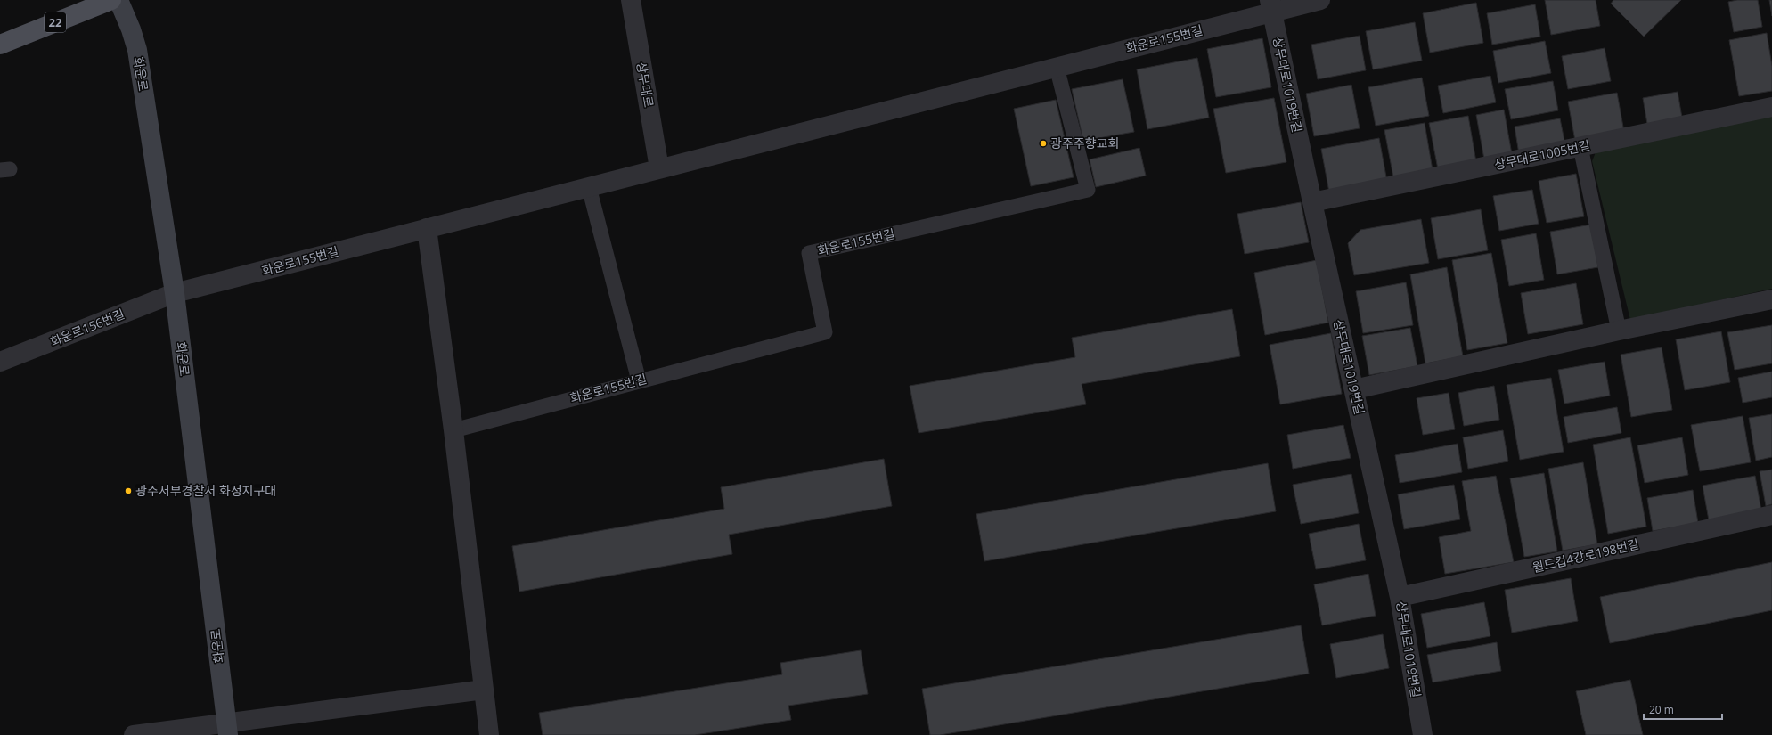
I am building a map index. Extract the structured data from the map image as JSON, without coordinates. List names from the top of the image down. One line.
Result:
{"streets":{"main road":["22"],"street":["화운로155번길","화운로","상무대로","상무대로1019번길","상무대로1005번길","화운로156번길","월드컵4강로198번길"]},"crossings":[["화운로155번길","화운로"],["화운로155번길","상무대로"],["화운로155번길","상무대로1019번길"],["화운로155번길","화운로156번길"],["화운로","화운로156번길"],["상무대로1019번길","상무대로1005번길"],["상무대로1019번길","월드컵4강로198번길"]],"places":["광주주향교회","광주서부경찰서 화정지구대"],"scale_bar":"20 m"}
